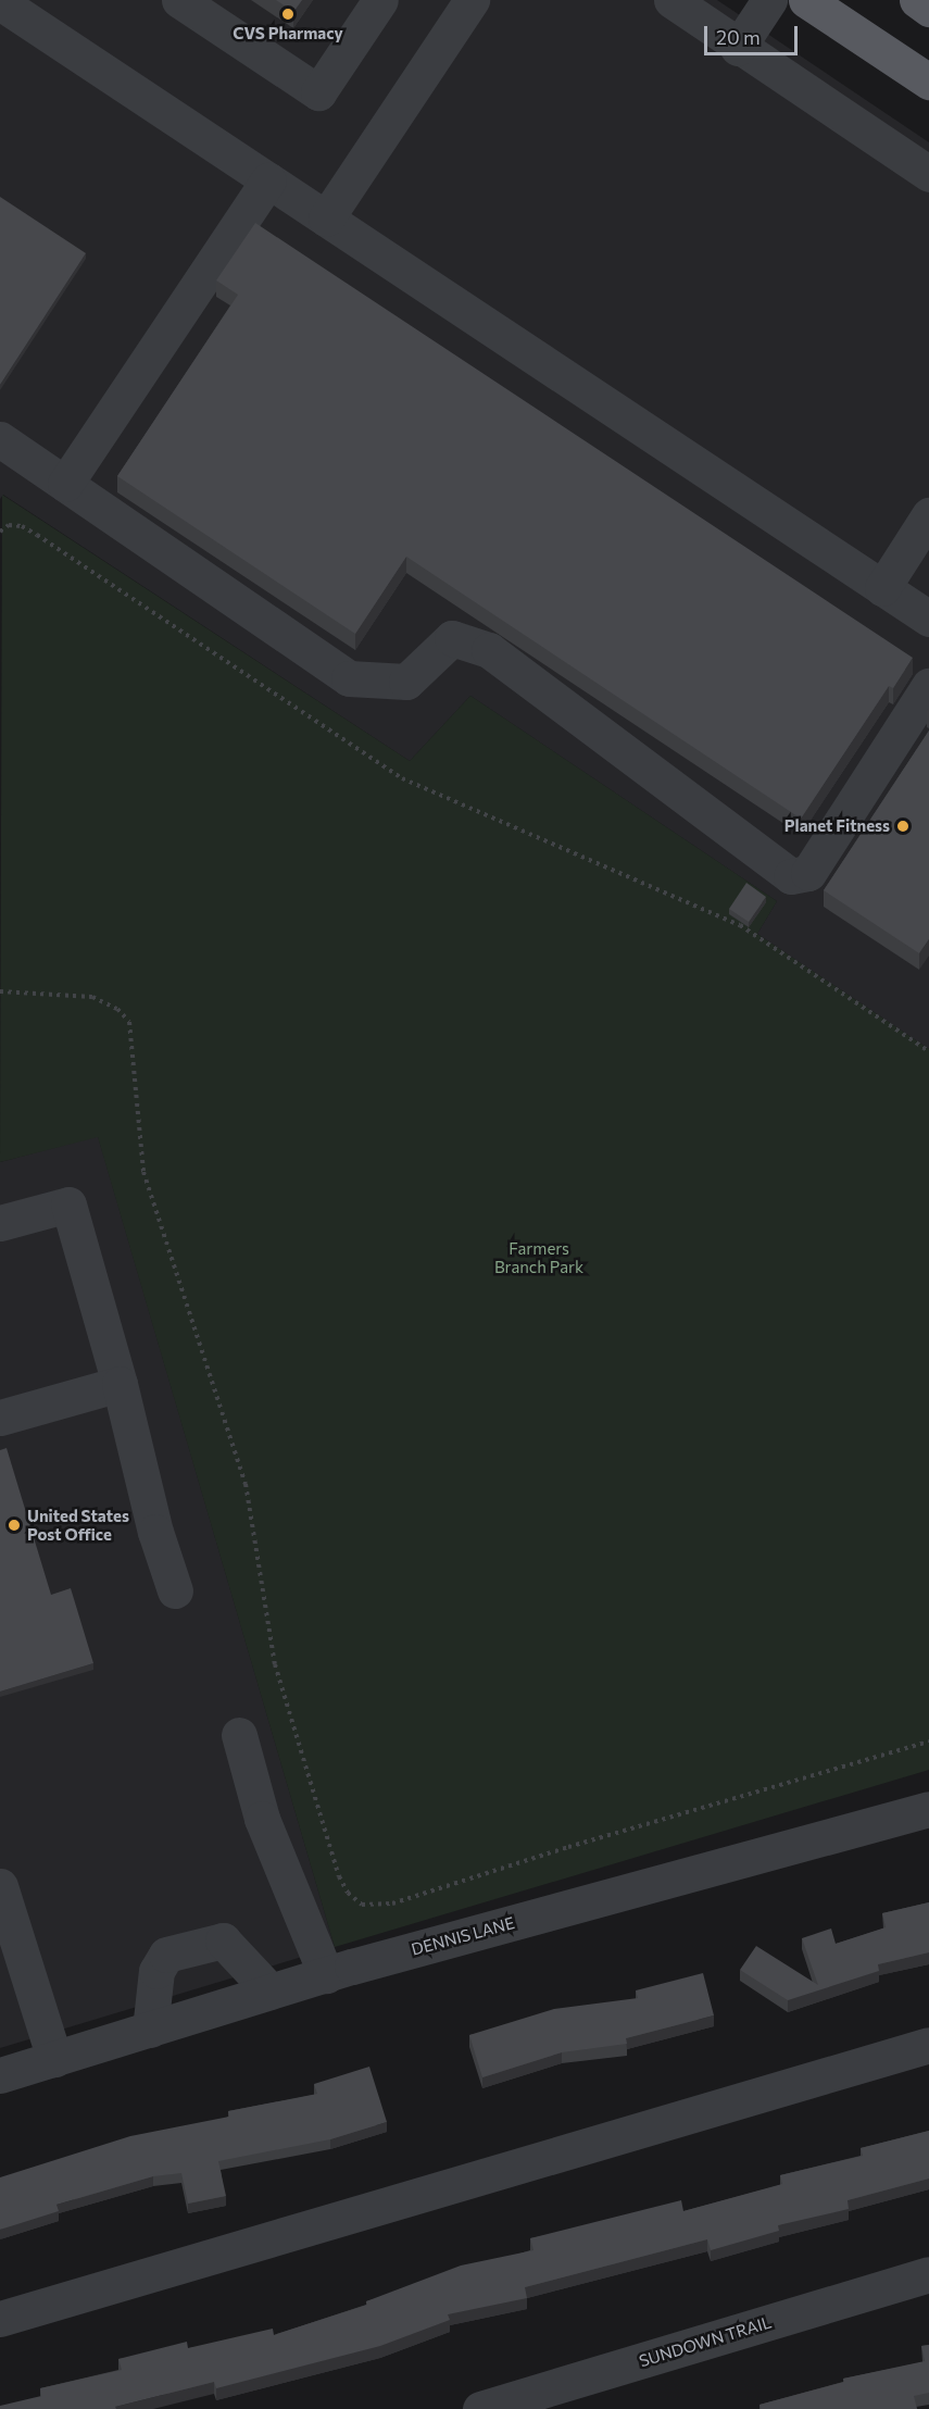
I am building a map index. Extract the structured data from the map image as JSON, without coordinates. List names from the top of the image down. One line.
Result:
{"streets":{"street":["DENNIS LANE","SUNDOWN TRAIL"]},"parks":["Farmers Branch Park"],"places":["CVS Pharmacy","Planet Fitness","United States Post Office"],"scale_bar":"20 m"}
